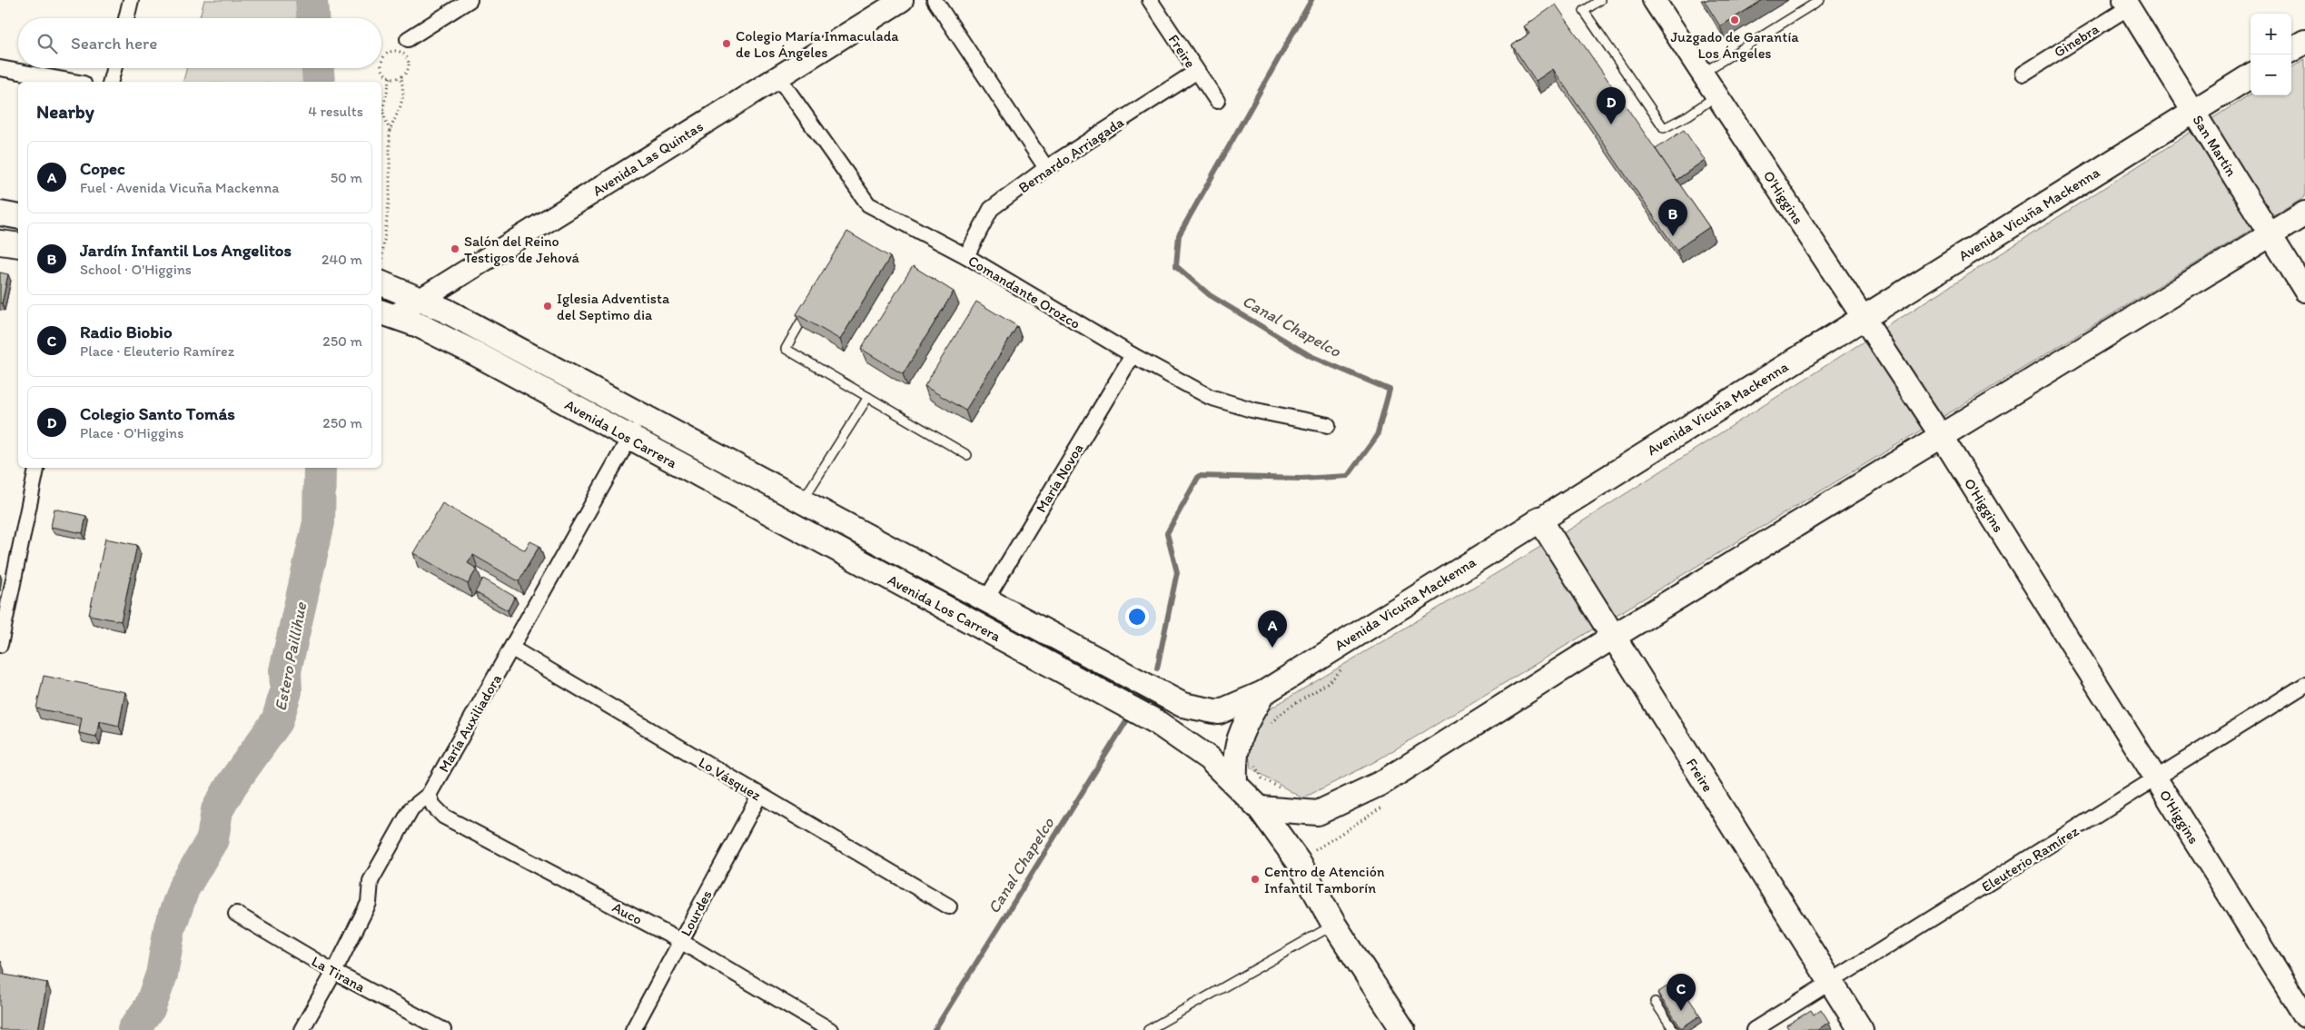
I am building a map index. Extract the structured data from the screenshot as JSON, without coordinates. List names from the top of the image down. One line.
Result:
{"streets":{"main road":["Freire","Avenida Vicuña Mackenna","Avenida Los Carrera"],"street":["Ginebra","San Martín","Bernardo Arriagada","Avenida Las Quintas","O'Higgins","Comandante Orozco","María Novoa","María Auxiliadora","Lo Vásquez","Eleuterio Ramírez","Auco","Lourdes","La Tirana"]},"crossings":[["Ginebra","San Martín"],["Freire","Bernardo Arriagada"],["Freire","Avenida Vicuña Mackenna"],["Freire","Eleuterio Ramírez"],["San Martín","Avenida Vicuña Mackenna"],["Bernardo Arriagada","Comandante Orozco"],["Avenida Las Quintas","Comandante Orozco"],["Avenida Las Quintas","Avenida Los Carrera"],["O'Higgins","Avenida Vicuña Mackenna"],["O'Higgins","Eleuterio Ramírez"],["Avenida Vicuña Mackenna","Avenida Los Carrera"],["Comandante Orozco","María Novoa"],["Avenida Los Carrera","María Novoa"],["Avenida Los Carrera","María Auxiliadora"],["María Auxiliadora","Lo Vásquez"],["María Auxiliadora","Auco"],["María Auxiliadora","La Tirana"],["Lo Vásquez","Lourdes"],["Auco","Lourdes"]],"water":["Canal Chapelco","Estero Paillihue"],"places":["Juzgado de Garantía Los Ángeles","Colegio María Inmaculada de Los Ángeles","Salón del Reino Testigos de Jehová","Iglesia Adventista del Septimo dia","Centro de Atención Infantil Tamborín"],"page":{"map_buttons":["+","−"],"search":"Search here","heading":["Nearby","4 results"],"pins":["D","B","A","C"],"list":[{"mark":"A","name":"Copec","note":"Fuel · Avenida Vicuña Mackenna","value":"50 m"},{"mark":"B","name":"Jardín Infantil Los Angelitos","note":"School · O'Higgins","value":"240 m"},{"mark":"C","name":"Radio Biobio","note":"Place · Eleuterio Ramírez","value":"250 m"},{"mark":"D","name":"Colegio Santo Tomás","note":"Place · O'Higgins","value":"250 m"}]}}
